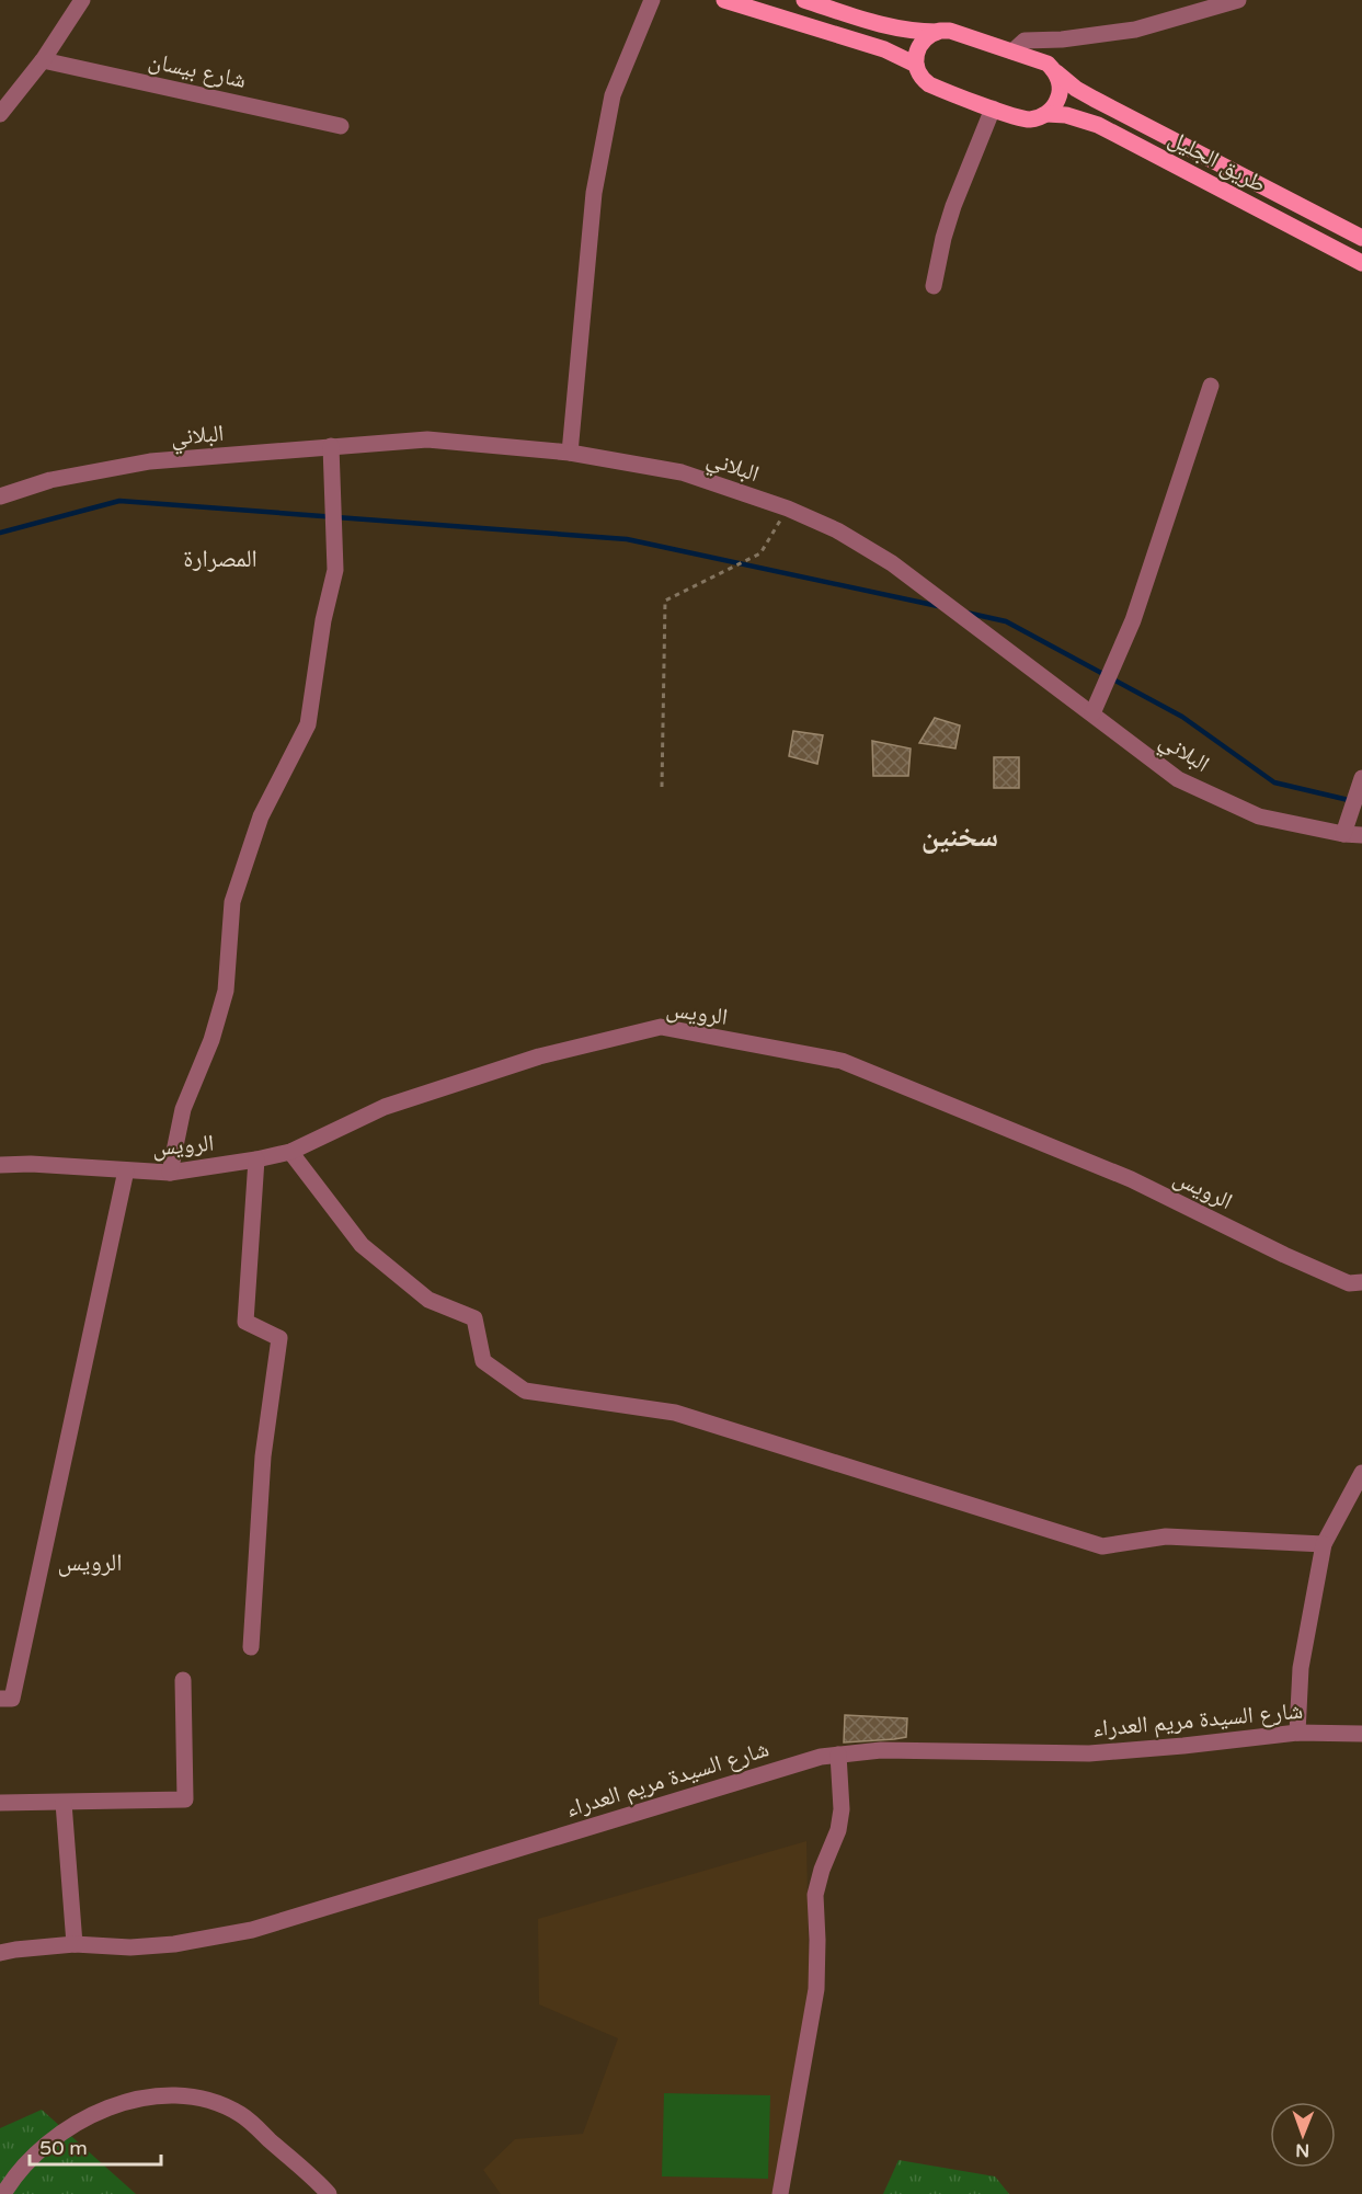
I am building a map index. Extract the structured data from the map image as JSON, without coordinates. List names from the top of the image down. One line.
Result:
{"streets":{"main road":["طريق الجليل"],"street":["شارع بيسان","البلاني","الرويس","شارع السيدة مريم العدراء"]},"districts":["المصرارة","سخنين","الرويس"],"scale_bar":"50 m","north":"bottom"}
